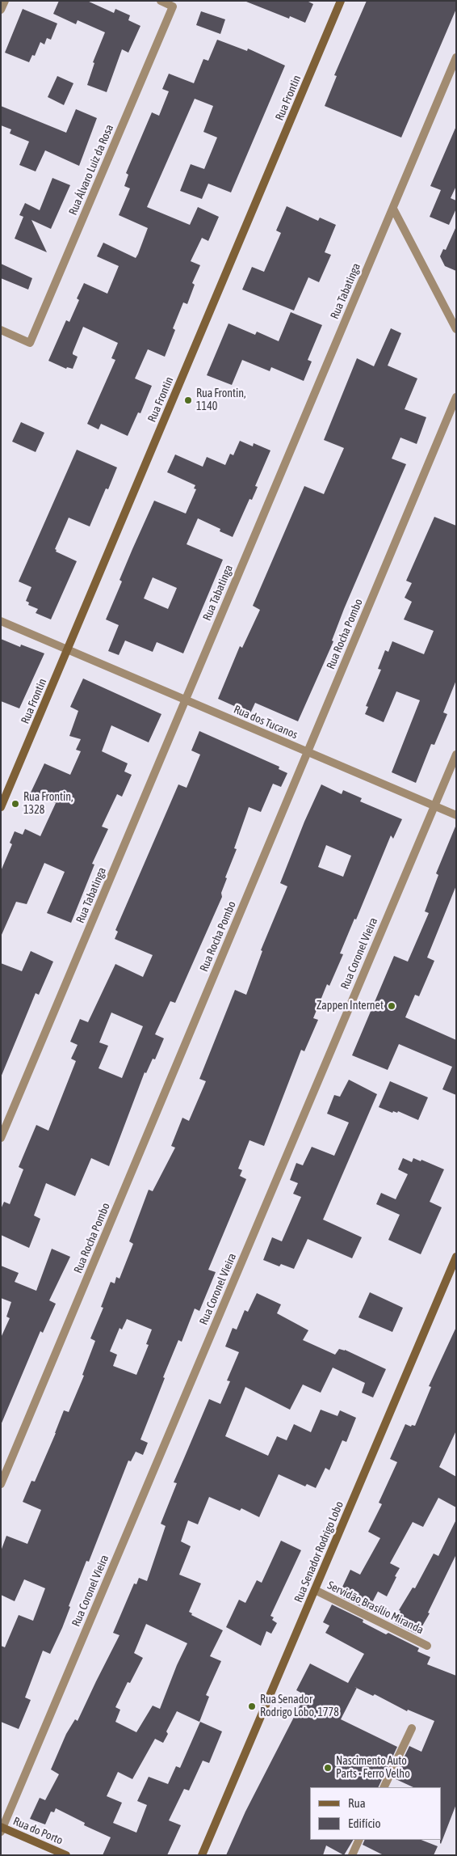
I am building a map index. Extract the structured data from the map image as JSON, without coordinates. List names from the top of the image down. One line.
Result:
{"streets":{"street":["Rua Frontin","Rua Álvaro Luiz da Rosa","Rua Tabatinga","Rua Rocha Pombo","Rua dos Tucanos","Rua Coronel Vieira","Rua Senador Rodrigo Lobo","Servidão Brasílio Miranda","Rua do Porto"]},"crossings":[["Rua Frontin","Rua dos Tucanos"],["Rua Tabatinga","Rua dos Tucanos"],["Rua Rocha Pombo","Rua dos Tucanos"],["Rua dos Tucanos","Rua Coronel Vieira"],["Rua Coronel Vieira","Rua do Porto"],["Rua Senador Rodrigo Lobo","Servidão Brasílio Miranda"]],"places":["Rua Frontin, 1140","Rua Frontin, 1328","Zappen Internet","Rua Senador Rodrigo Lobo, 1778","Nascimento Auto Parts - Ferro Velho"],"legend":["Rua","Edifício"]}
